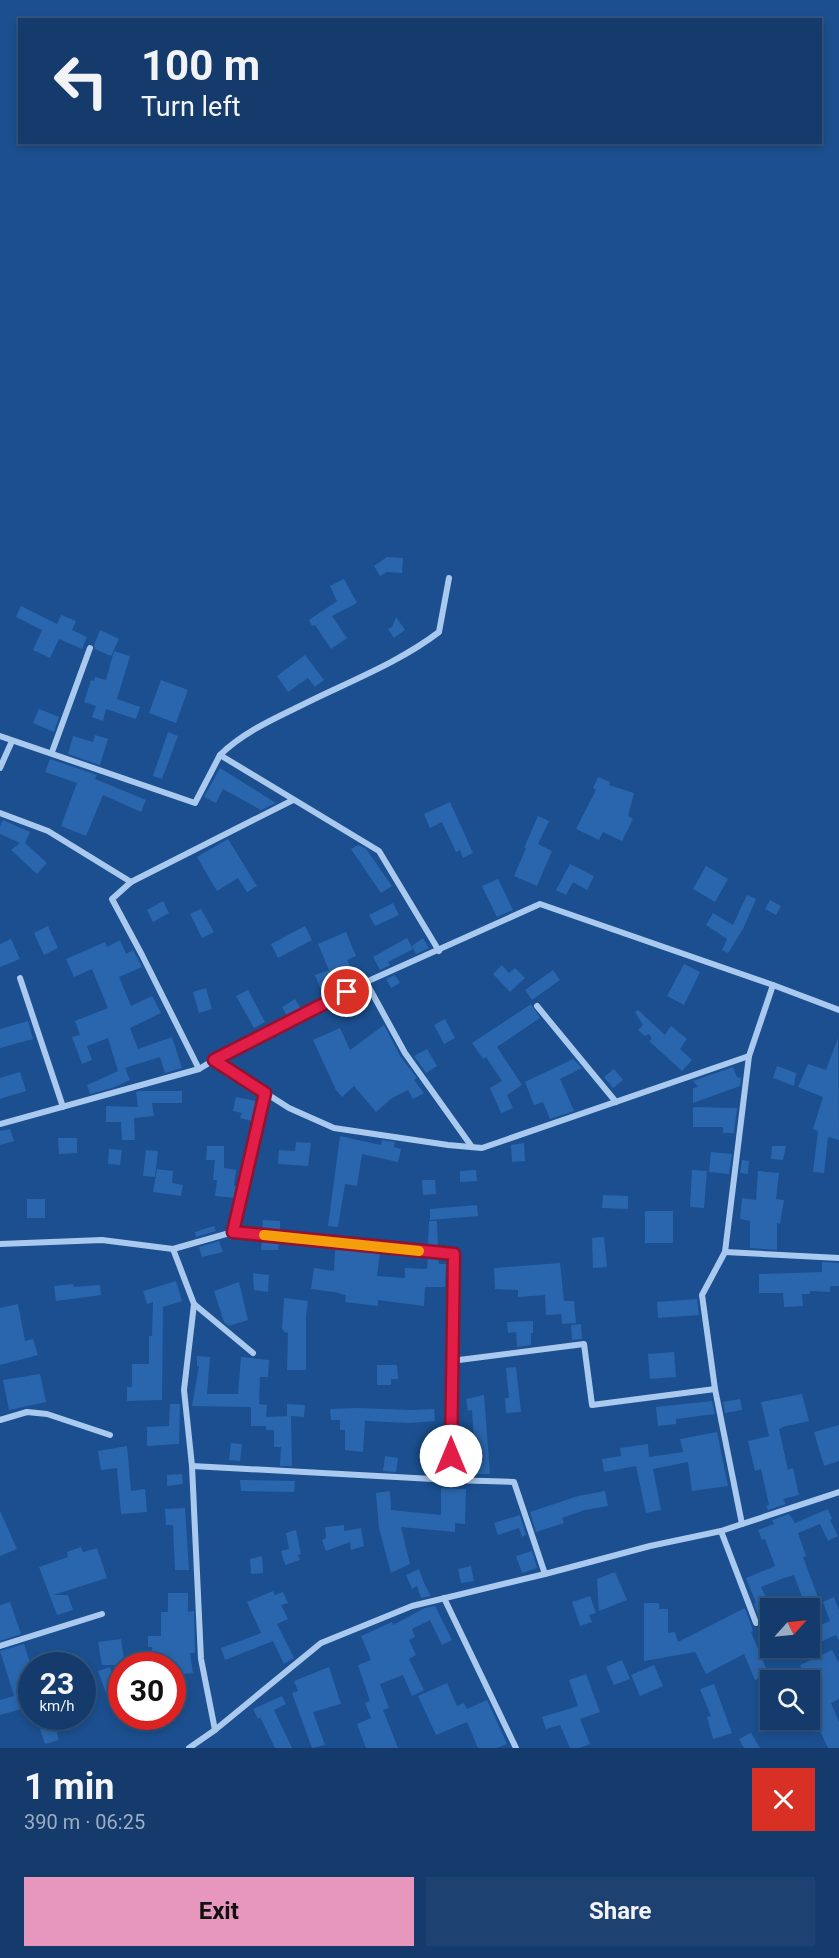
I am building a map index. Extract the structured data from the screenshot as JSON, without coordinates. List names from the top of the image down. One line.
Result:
{"north":"top right","page":{"turn":["100 m","Turn left"],"speed":"23 km/h","limit":"30","heading":["1 min","390 m · 06:25"],"buttons":["Exit","Share"]}}
